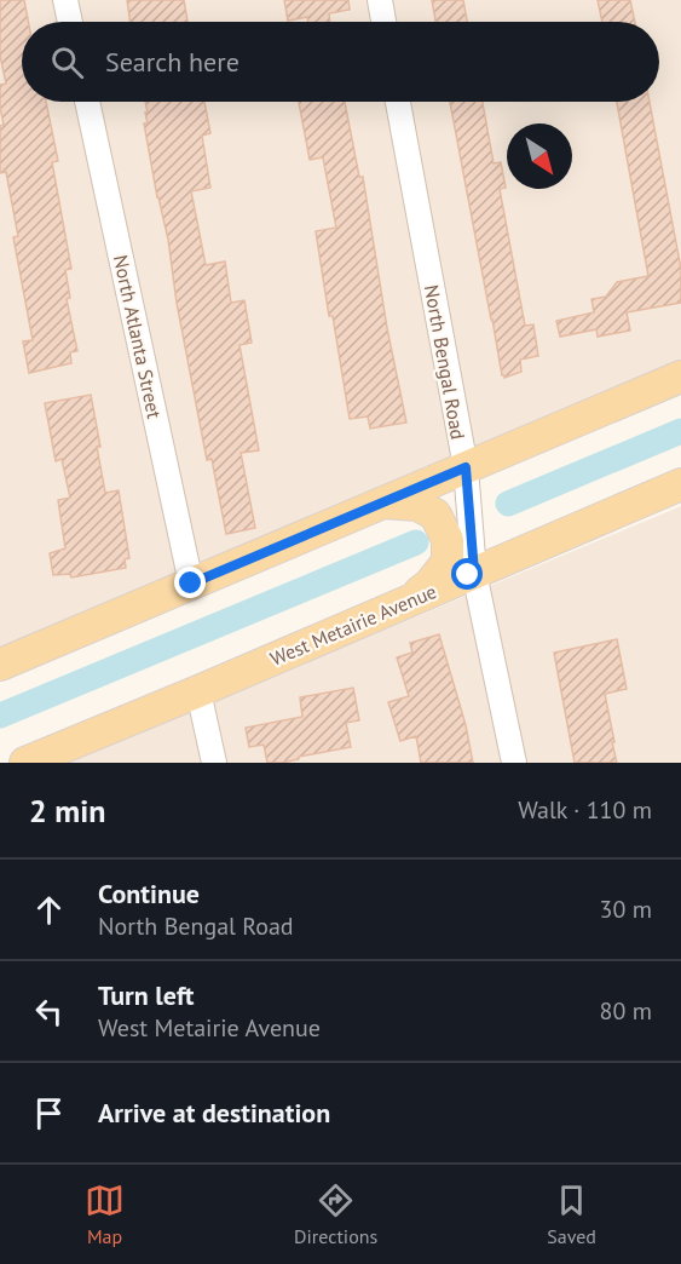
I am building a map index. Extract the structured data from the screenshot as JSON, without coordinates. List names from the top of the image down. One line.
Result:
{"streets":{"main road":["West Metairie Avenue"],"street":["North Atlanta Street","North Bengal Road"]},"crossings":[["North Bengal Road","West Metairie Avenue"]],"north":"bottom right","page":{"search":"Search here","heading":["2 min","Walk · 110 m"],"list":[["Continue","North Bengal Road","30 m"],["Turn left","West Metairie Avenue","80 m"],"Arrive at destination"],"nav":["Map","Directions","Saved"]}}
